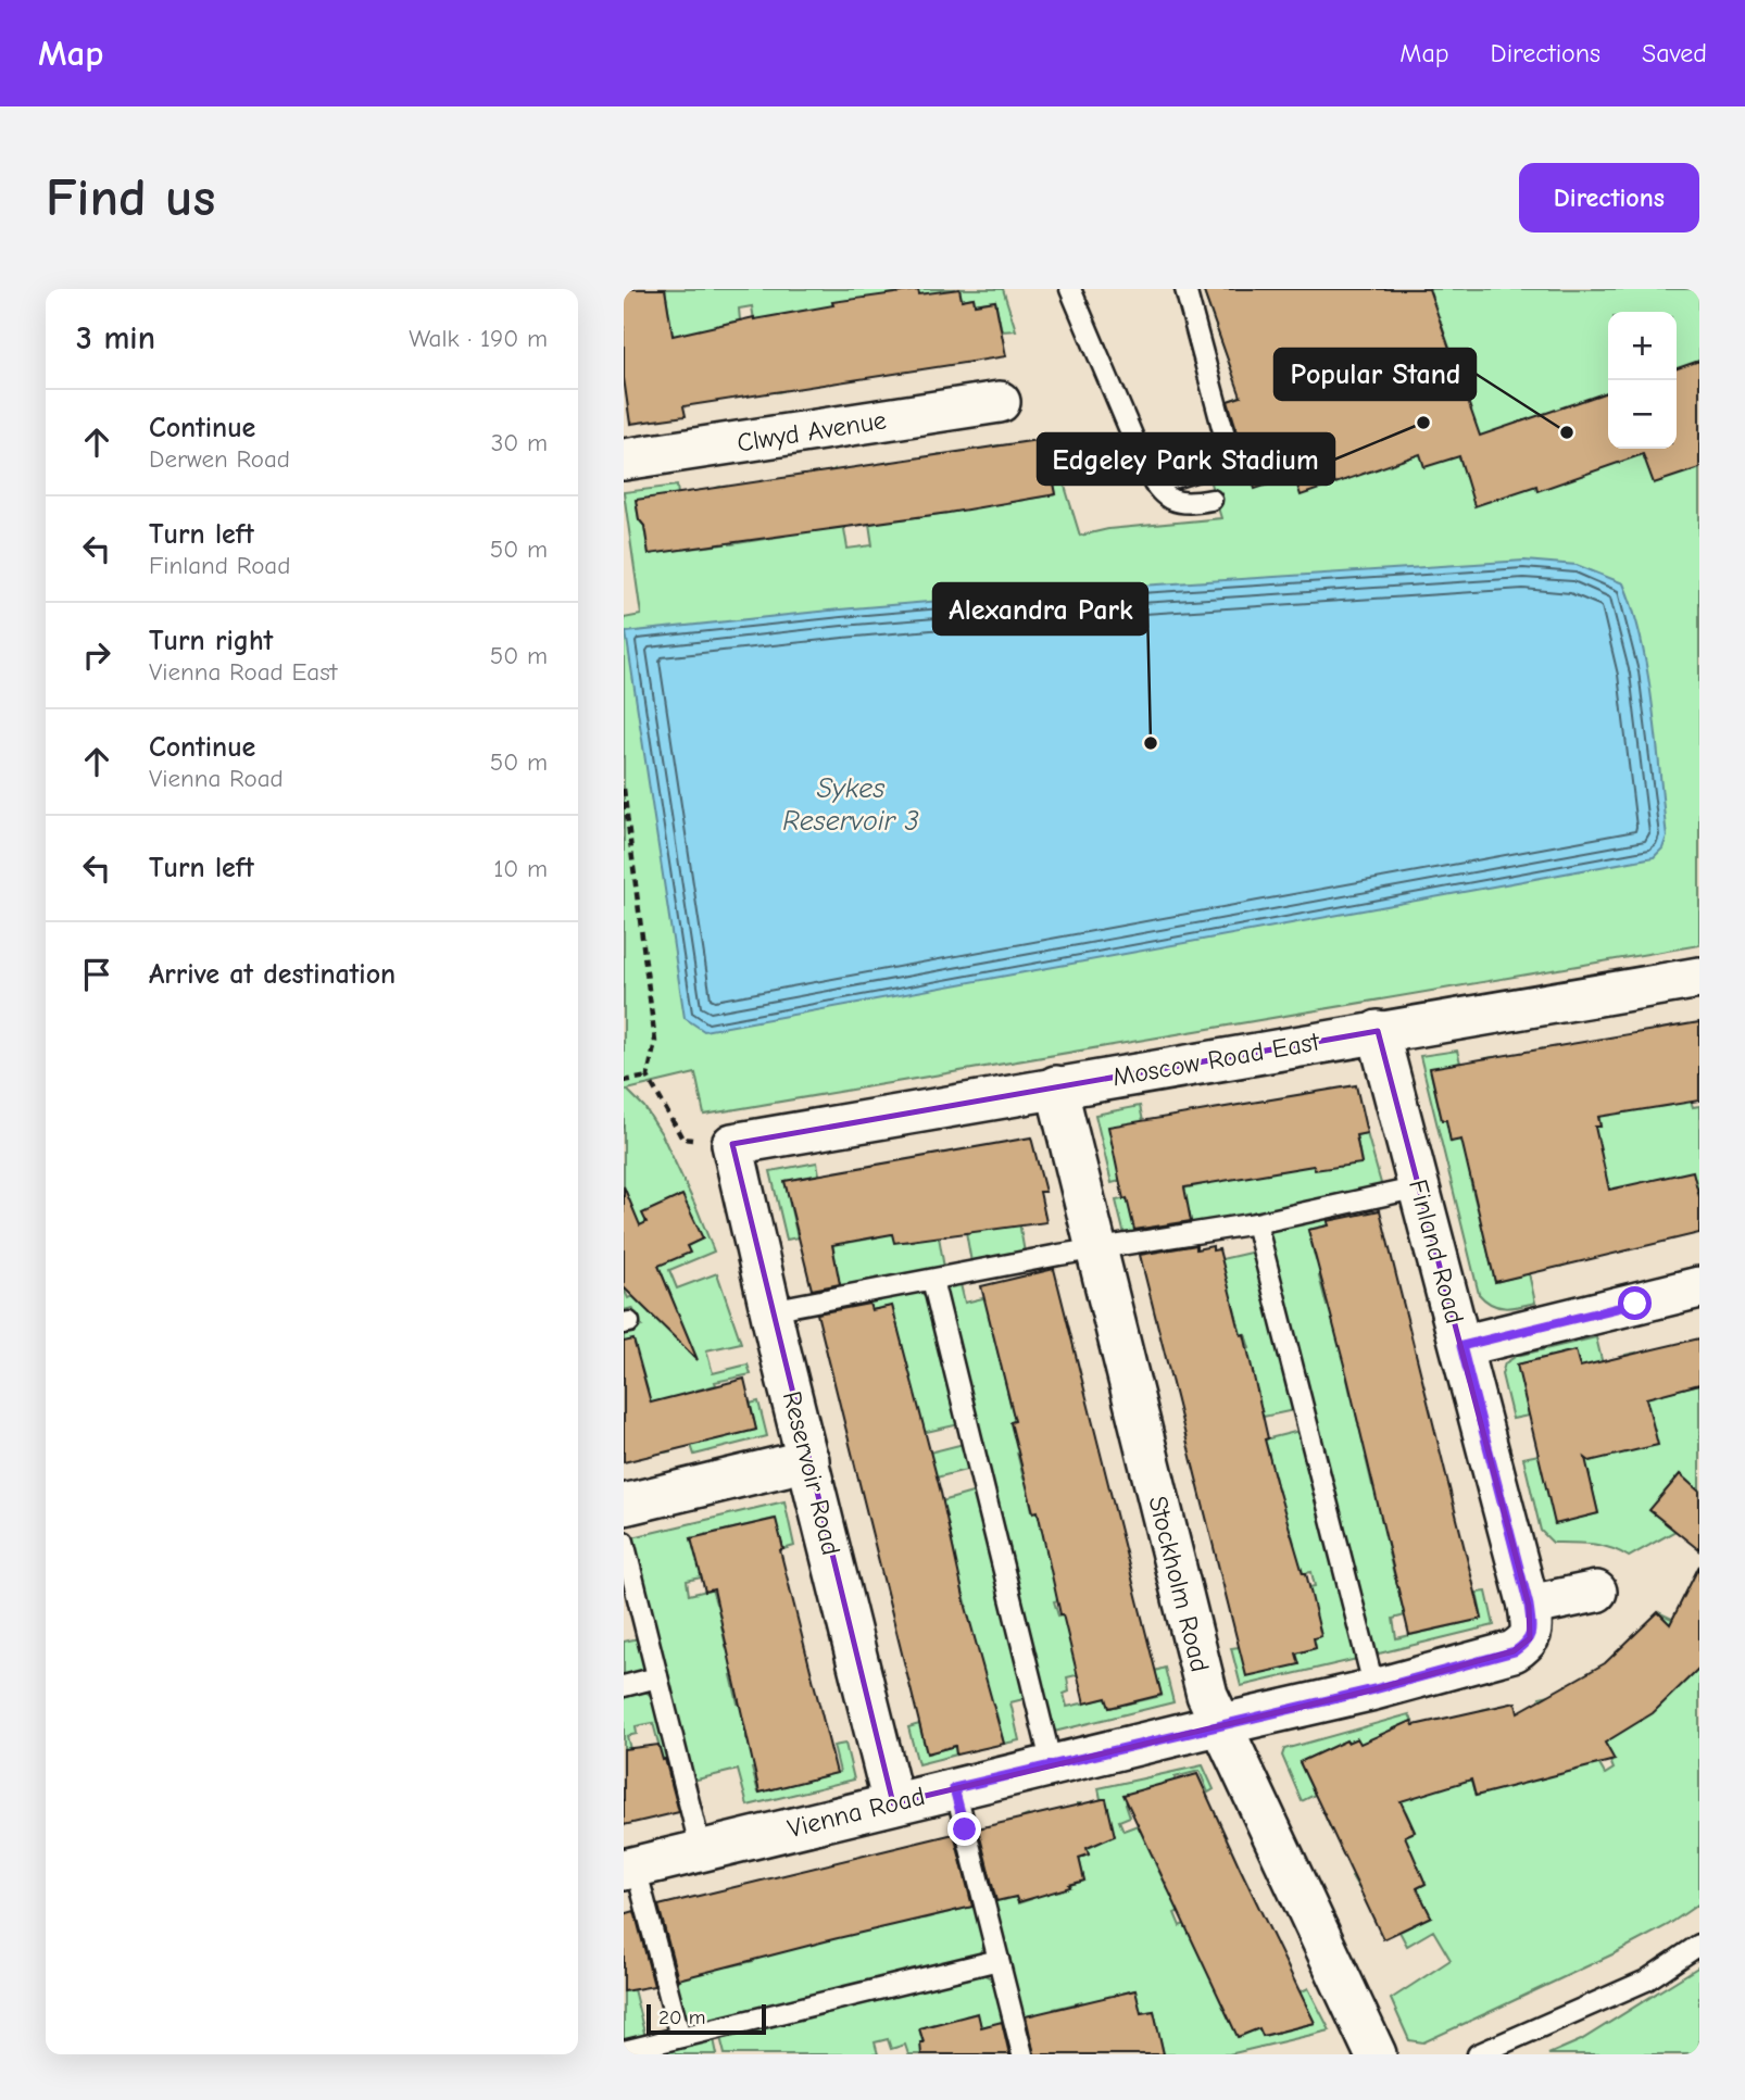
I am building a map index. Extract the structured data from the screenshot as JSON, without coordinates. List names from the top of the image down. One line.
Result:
{"streets":{"street":["Clwyd Avenue","Moscow Road East","Finland Road","Reservoir Road","Stockholm Road","Vienna Road"]},"crossings":[["Moscow Road East","Finland Road"],["Moscow Road East","Reservoir Road"],["Moscow Road East","Stockholm Road"],["Finland Road","Vienna Road"],["Reservoir Road","Vienna Road"],["Stockholm Road","Vienna Road"]],"water":["Sykes Reservoir 3"],"places":["Edgeley Park Stadium","Popular Stand","Alexandra Park"],"scale_bar":"20 m","page":{"header":"Map","nav":["Map","Directions","Saved"],"buttons":"Directions","title":"Find us","heading":["3 min","Walk · 190 m"],"map_buttons":["+","−"],"list":[["Continue","Derwen Road","30 m"],["Turn left","Finland Road","50 m"],["Turn right","Vienna Road East","50 m"],["Continue","Vienna Road","50 m"],["Turn left","10 m"],"Arrive at destination"],"scale":"20 m"}}
